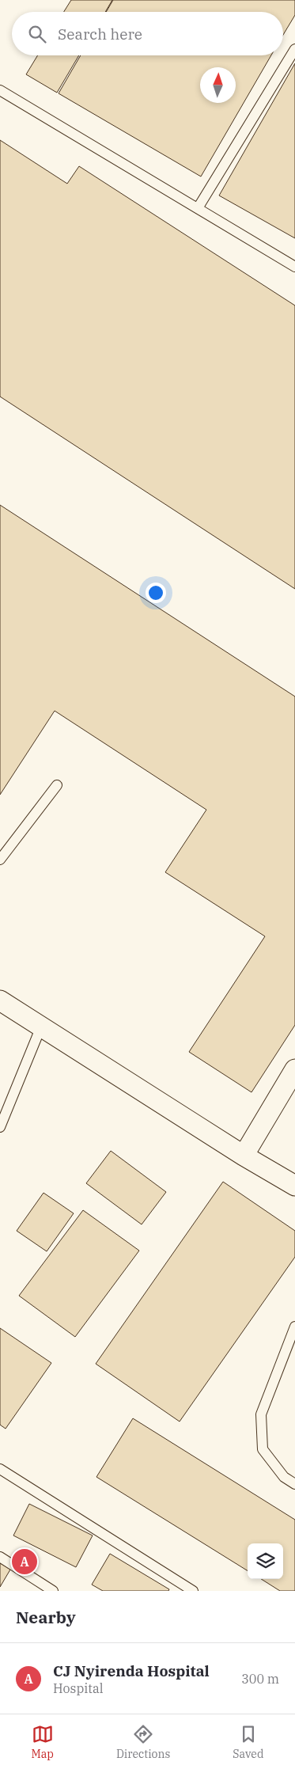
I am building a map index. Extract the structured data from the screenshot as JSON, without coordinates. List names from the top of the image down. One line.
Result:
{"north":"top","page":{"search":"Search here","pins":"A","heading":"Nearby","list":[{"mark":"A","name":"CJ Nyirenda Hospital","note":"Hospital","value":"300 m"}],"nav":["Map","Directions","Saved"]}}
